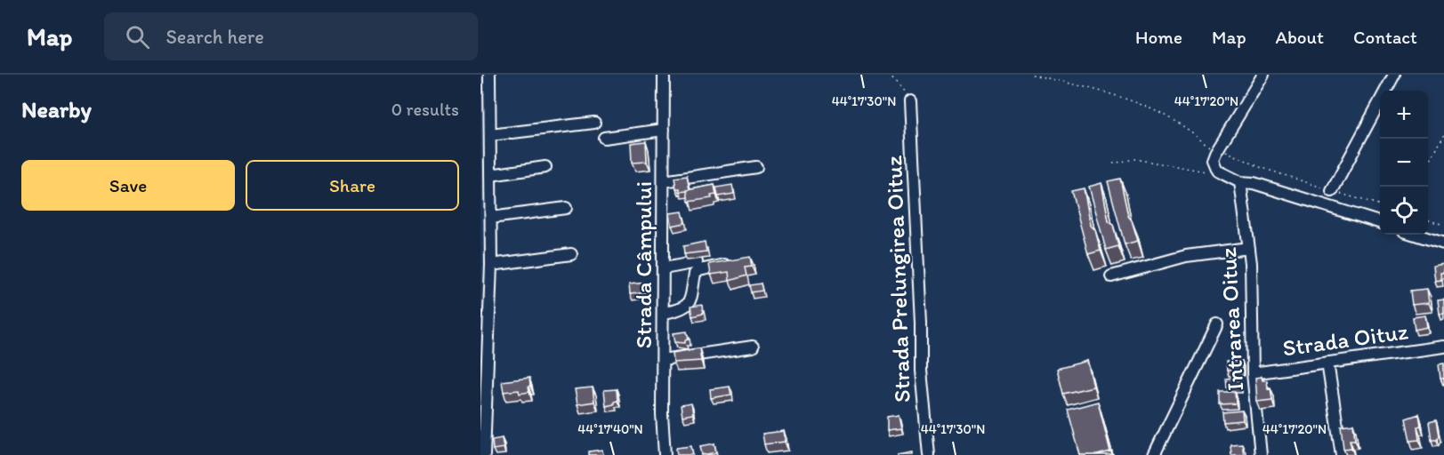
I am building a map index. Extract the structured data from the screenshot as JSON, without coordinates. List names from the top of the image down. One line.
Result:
{"streets":{"street":["Strada Câmpului","Strada Prelungirea Oituz","Intrarea Oituz","Strada Oituz"]},"crossings":[["Intrarea Oituz","Strada Oituz"]],"page":{"header":"Map","search":"Search here","nav":["Home","Map","About","Contact"],"heading":["Nearby","0 results"],"map_buttons":["+","−"],"buttons":["Save","Share"]},"coordinates":["44°17'30\"N","44°17'20\"N","44°17'40\"N"]}
